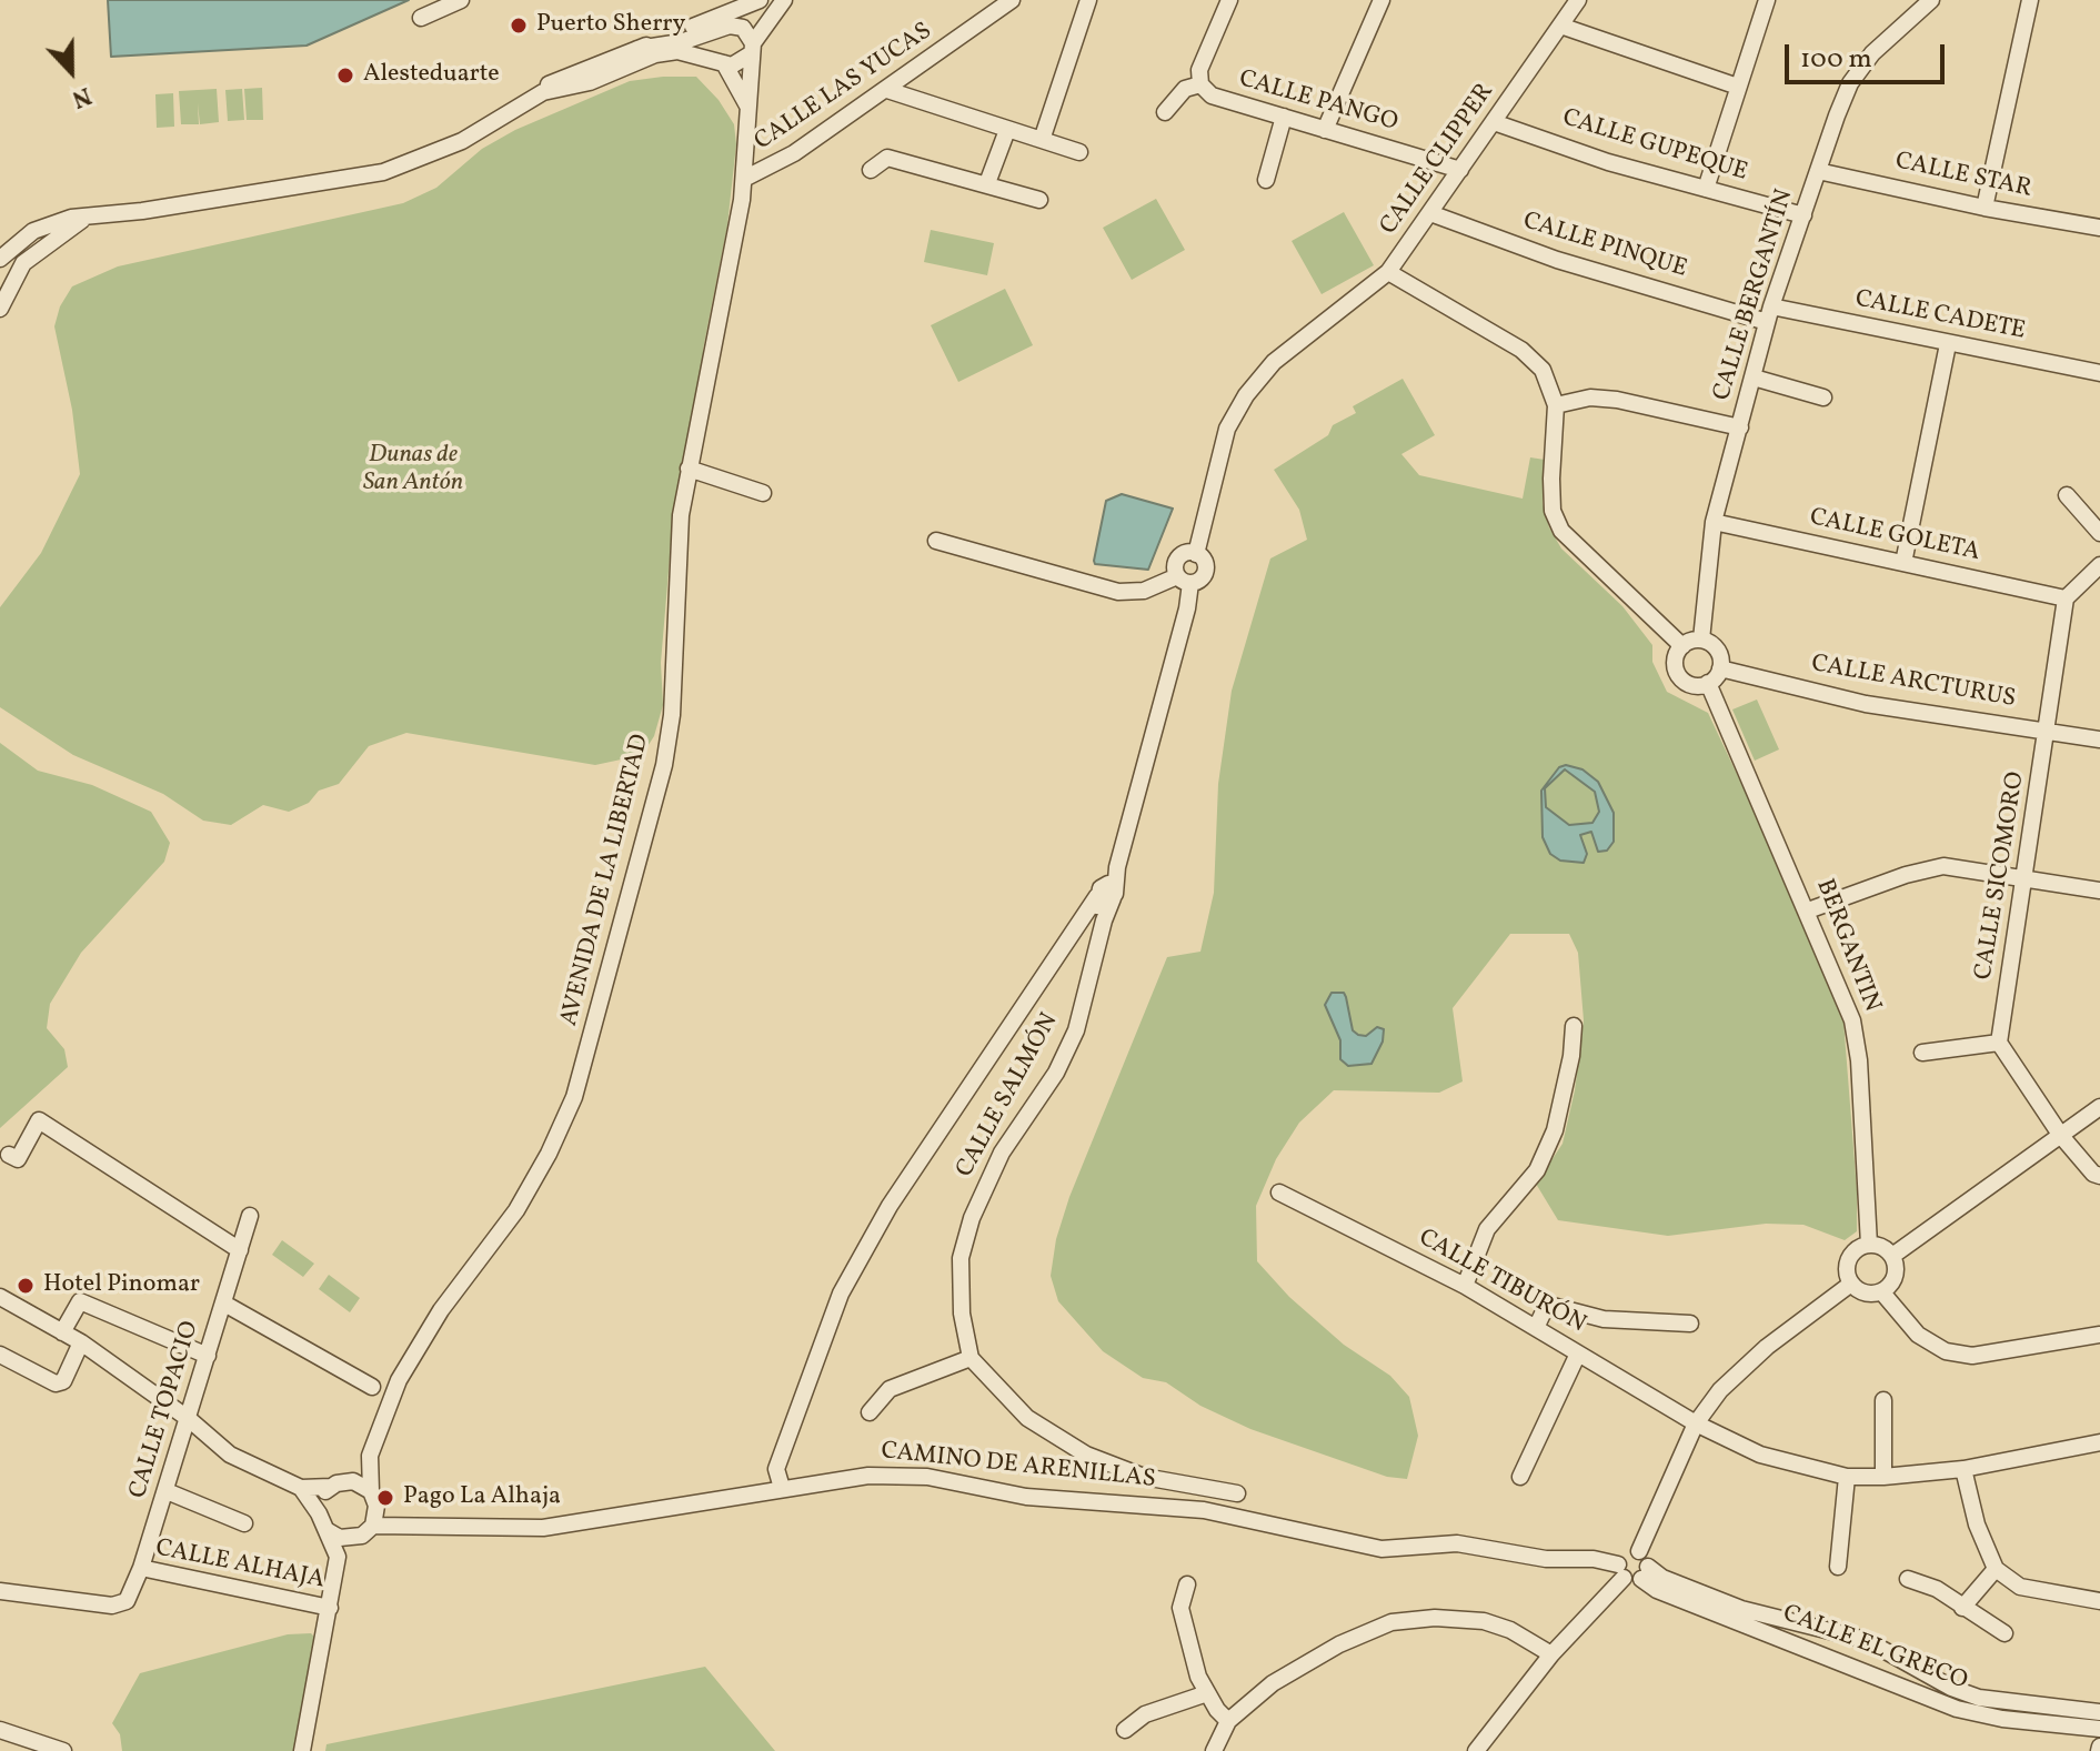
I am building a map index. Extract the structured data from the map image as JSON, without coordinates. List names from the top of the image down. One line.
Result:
{"streets":{"street":["CALLE LAS YUCAS","CALLE PANGO","CALLE GUPEQUE","CALLE CLIPPER","CALLE STAR","CALLE PINQUE","CALLE BERGANTÍN","CALLE CADETE","CALLE GOLETA","CALLE ARCTURUS","CALLE SICOMORO","AVENIDA DE LA LIBERTAD","BERGANTIN","CALLE SALMÓN","CALLE TIBURÓN","CALLE TOPACIO","CAMINO DE ARENILLAS","CALLE ALHAJA","CALLE EL GRECO"]},"crossings":[["CALLE LAS YUCAS","AVENIDA DE LA LIBERTAD"],["CALLE PANGO","CALLE CLIPPER"],["CALLE GUPEQUE","CALLE CLIPPER"],["CALLE GUPEQUE","CALLE BERGANTÍN"],["CALLE CLIPPER","CALLE PINQUE"],["CALLE CLIPPER","CALLE BERGANTÍN"],["CALLE CLIPPER","CALLE ARCTURUS"],["CALLE CLIPPER","BERGANTIN"],["CALLE STAR","CALLE BERGANTÍN"],["CALLE PINQUE","CALLE BERGANTÍN"],["CALLE PINQUE","CALLE CADETE"],["CALLE BERGANTÍN","CALLE CADETE"],["CALLE BERGANTÍN","CALLE GOLETA"],["CALLE BERGANTÍN","CALLE ARCTURUS"],["CALLE BERGANTÍN","BERGANTIN"],["CALLE GOLETA","CALLE SICOMORO"],["CALLE ARCTURUS","CALLE SICOMORO"],["CALLE ARCTURUS","BERGANTIN"],["AVENIDA DE LA LIBERTAD","CAMINO DE ARENILLAS"],["CALLE TOPACIO","CALLE ALHAJA"],["CAMINO DE ARENILLAS","CALLE EL GRECO"]],"parks":["Dunas de San Antón"],"places":["Puerto Sherry","Alesteduarte","Hotel Pinomar","Pago La Alhaja"],"scale_bar":"100 m","north":"bottom"}
